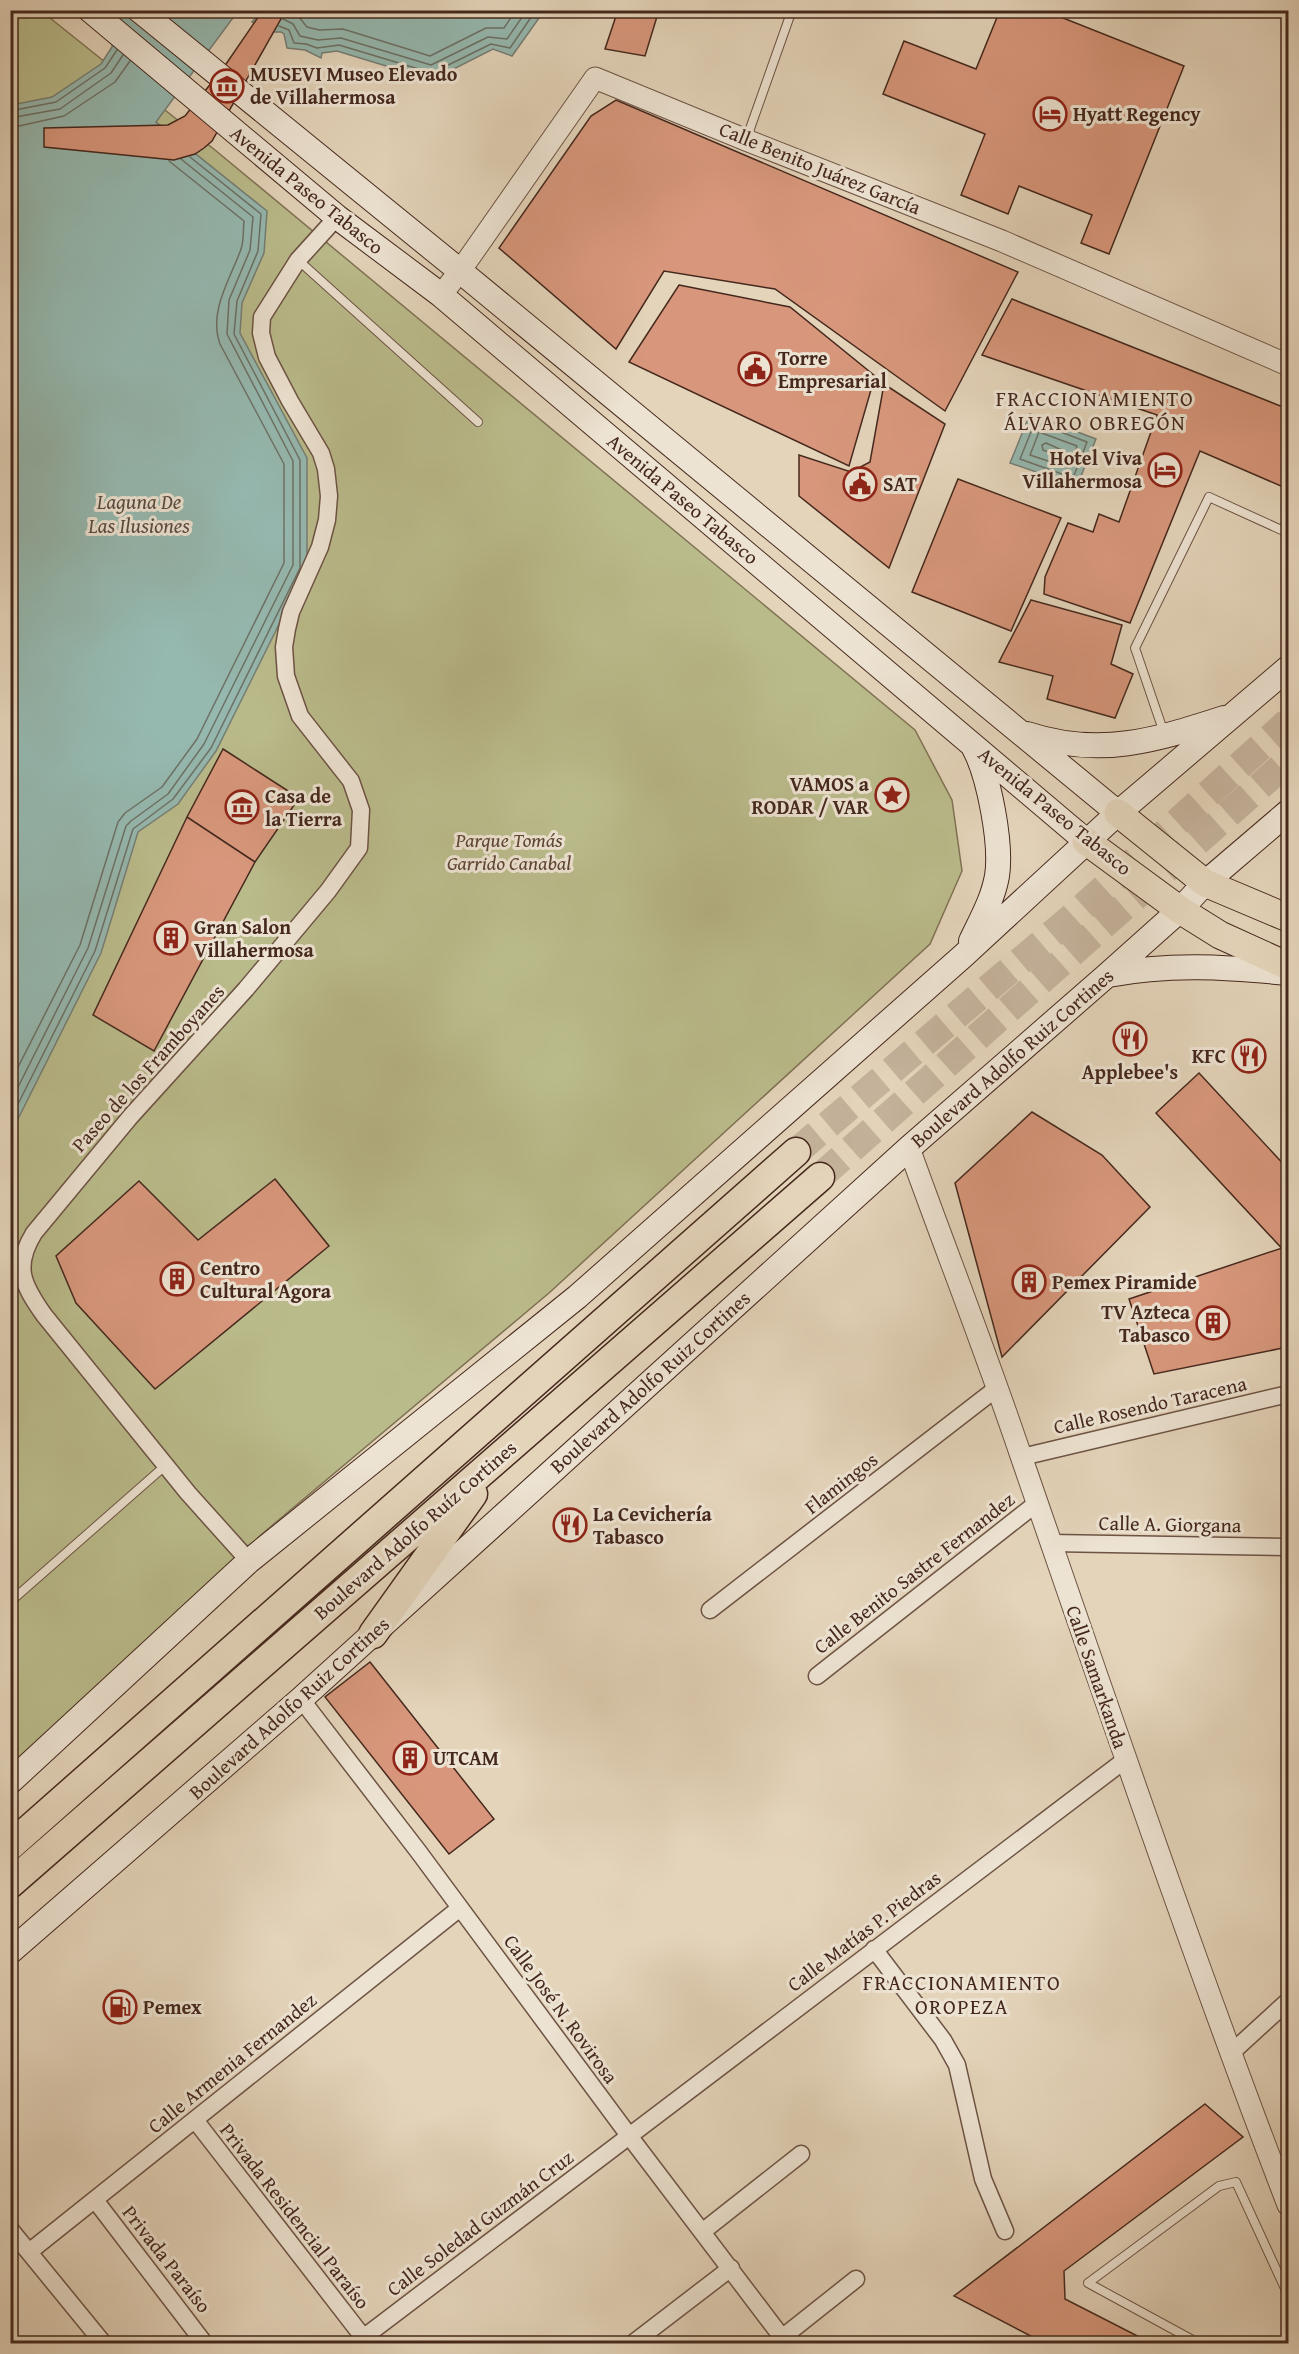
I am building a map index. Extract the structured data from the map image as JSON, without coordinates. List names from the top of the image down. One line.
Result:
{"streets":{"highway":["Boulevard Adolfo Ruíz Cortines"],"main road":["Avenida Paseo Tabasco","Boulevard Adolfo Ruiz Cortines"],"street":["Calle Benito Juárez García","Paseo de los Framboyanes","Calle Rosendo Taracena","Flamingos","Calle A. Giorgana","Calle Benito Sastre Fernandez","Calle Samarkanda","Calle Matías P. Piedras","Calle José N. Rovirosa","Calle Armenia Fernandez","Privada Residencial Paraíso","Calle Soledad Guzmán Cruz","Privada Paraíso"]},"crossings":[["Calle Benito Juárez García","Avenida Paseo Tabasco"],["Avenida Paseo Tabasco","Boulevard Adolfo Ruiz Cortines"],["Avenida Paseo Tabasco","Paseo de los Framboyanes"],["Boulevard Adolfo Ruiz Cortines","Calle Samarkanda"],["Boulevard Adolfo Ruiz Cortines","Calle José N. Rovirosa"],["Calle Rosendo Taracena","Calle Samarkanda"],["Flamingos","Calle Samarkanda"],["Calle A. Giorgana","Calle Samarkanda"],["Calle Benito Sastre Fernandez","Calle Samarkanda"],["Calle Samarkanda","Calle Matías P. Piedras"],["Calle Matías P. Piedras","Calle José N. Rovirosa"],["Calle Matías P. Piedras","Calle Soledad Guzmán Cruz"],["Calle José N. Rovirosa","Calle Armenia Fernandez"],["Calle José N. Rovirosa","Calle Soledad Guzmán Cruz"],["Calle Armenia Fernandez","Privada Residencial Paraíso"],["Calle Armenia Fernandez","Privada Paraíso"],["Privada Residencial Paraíso","Calle Soledad Guzmán Cruz"]],"districts":["FRACCIONAMIENTO ÁLVARO OBREGÓN","FRACCIONAMIENTO OROPEZA"],"water":["Laguna De Las Ilusiones"],"parks":["Parque Tomás Garrido Canabal"],"places":{"museum":["MUSEVI Museo Elevado de Villahermosa","Casa de la Tierra"],"hotel":["Hyatt Regency","Hotel Viva Villahermosa"],"public building":["Torre Empresarial","SAT"],"place":["VAMOS a RODAR / VAR"],"building":["Gran Salon Villahermosa","Centro Cultural Agora","Pemex Piramide","TV Azteca Tabasco","UTCAM"],"restaurant":["Applebee's","KFC","La Cevichería Tabasco"],"fuel station":["Pemex"]}}
